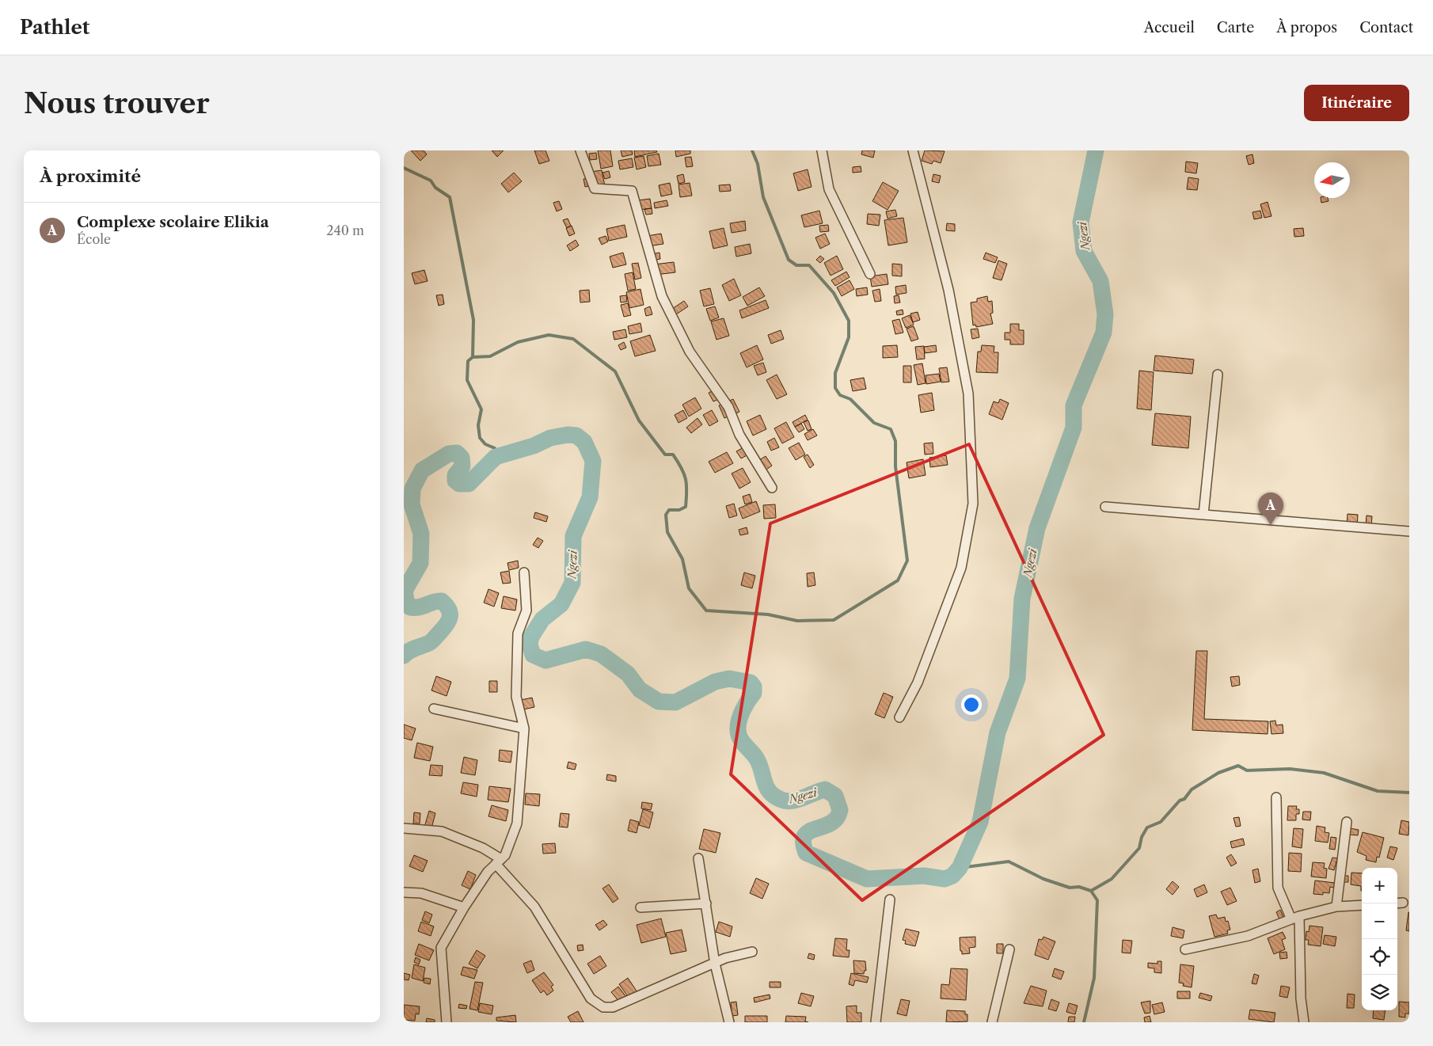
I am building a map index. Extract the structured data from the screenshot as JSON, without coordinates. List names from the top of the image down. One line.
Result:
{"water":["Ngezi"],"north":"left","page":{"header":"Pathlet","nav":["Accueil","Carte","À propos","Contact"],"buttons":"Itinéraire","title":"Nous trouver","heading":"À proximité","list":[{"mark":"A","name":"Complexe scolaire Elikia","note":"École","value":"240 m"}],"pins":"A","map_buttons":["+","−"]}}
